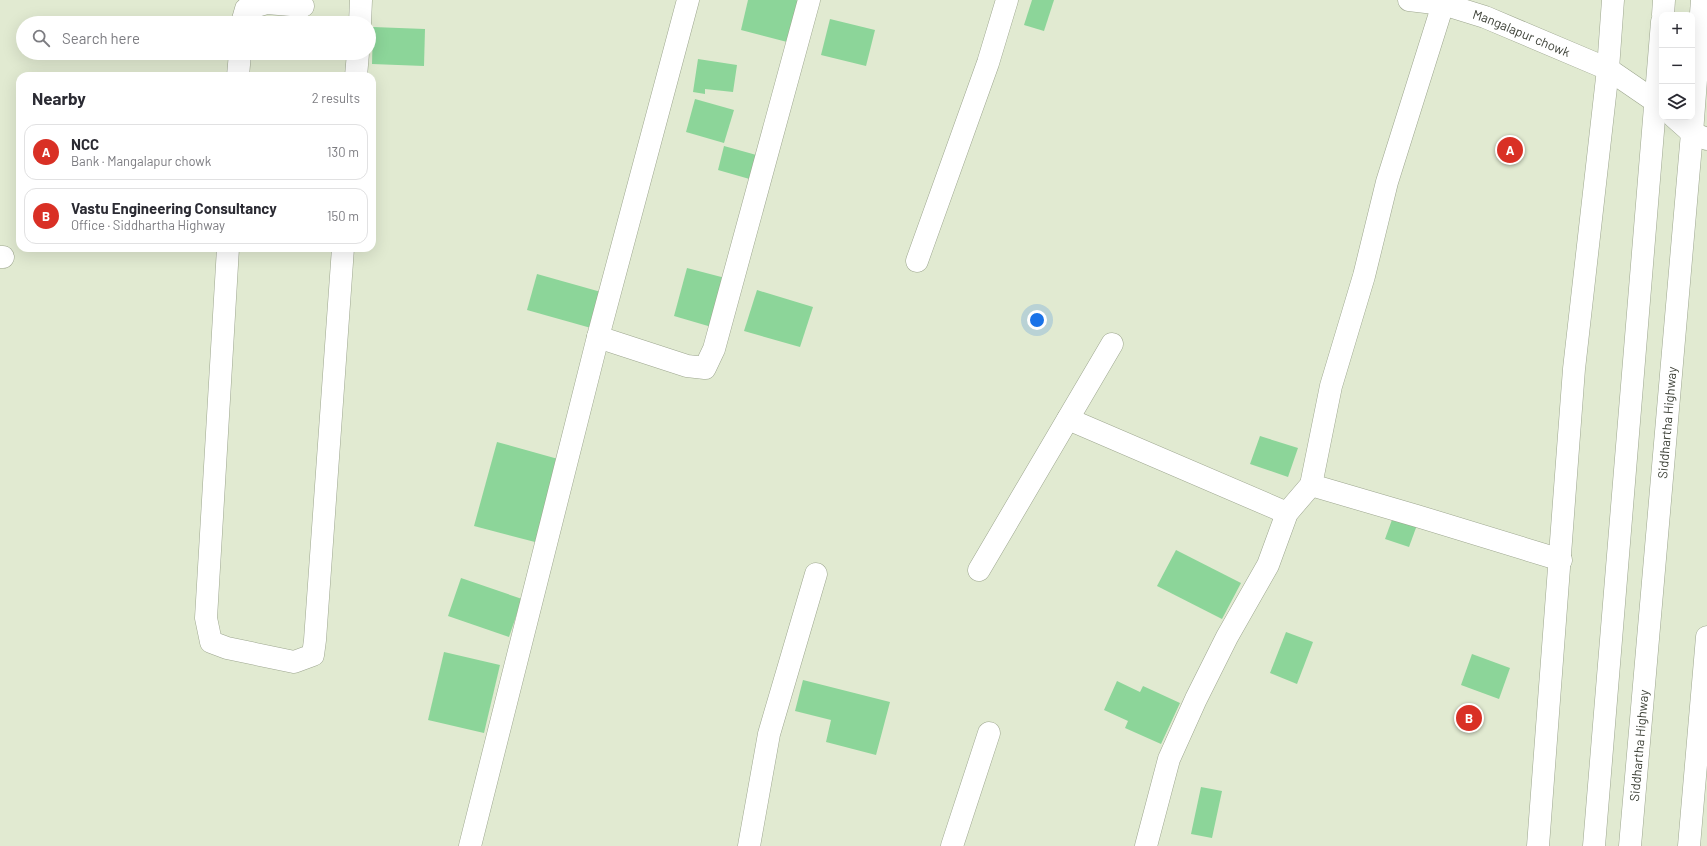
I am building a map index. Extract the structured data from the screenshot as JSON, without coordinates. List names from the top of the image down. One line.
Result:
{"streets":{"main road":["Mangalapur chowk","Siddhartha Highway"]},"page":{"map_buttons":["+","−"],"search":"Search here","heading":["Nearby","2 results"],"list":[{"mark":"A","name":"NCC","note":"Bank · Mangalapur chowk","value":"130 m"},{"mark":"B","name":"Vastu Engineering Consultancy","note":"Office · Siddhartha Highway","value":"150 m"}],"pins":["A","B"]}}
